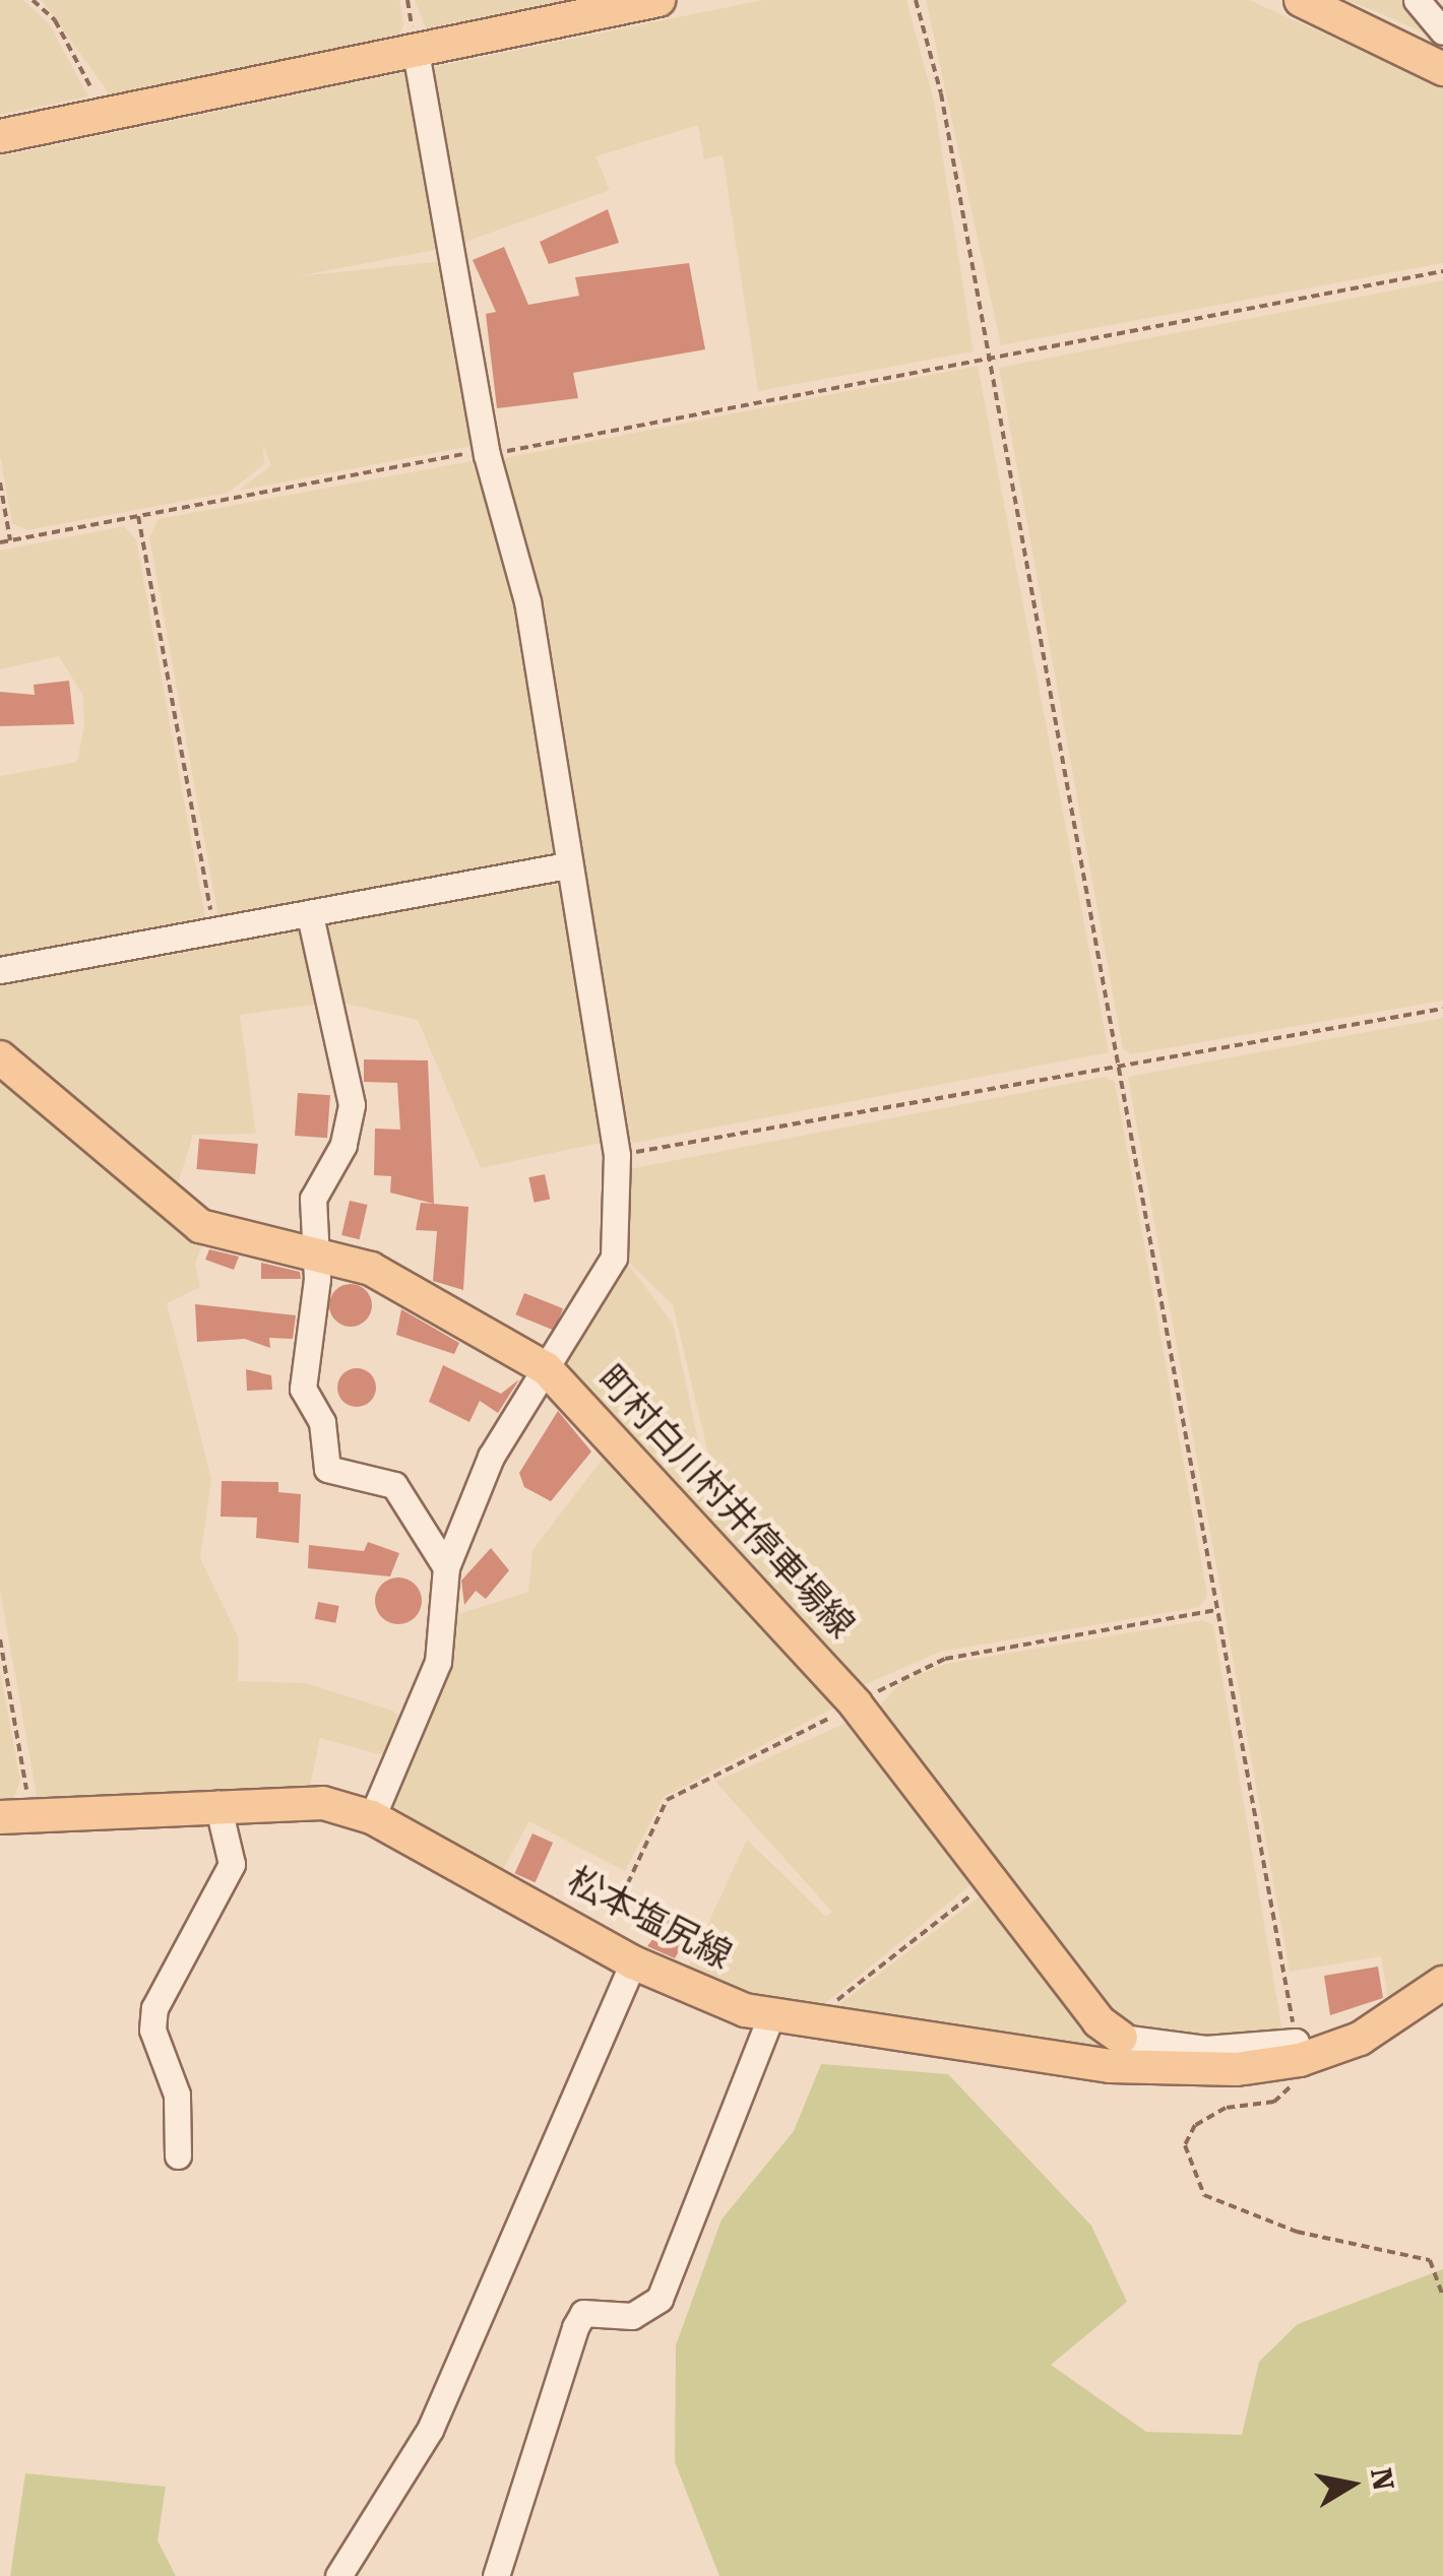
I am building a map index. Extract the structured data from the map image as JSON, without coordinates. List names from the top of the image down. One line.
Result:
{"streets":{"main road":["町村白川村井停車場線","松本塩尻線"]},"crossings":[["町村白川村井停車場線","松本塩尻線"]],"north":"right"}
